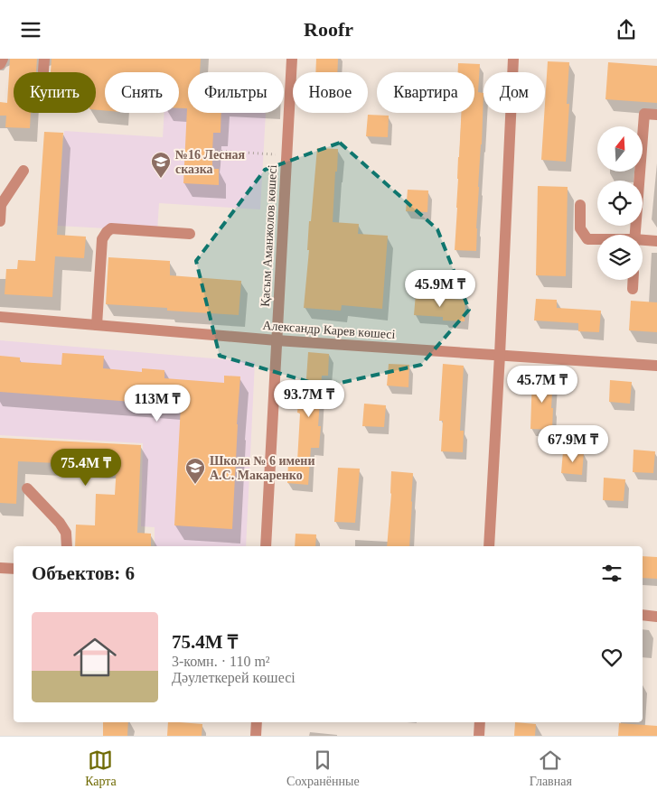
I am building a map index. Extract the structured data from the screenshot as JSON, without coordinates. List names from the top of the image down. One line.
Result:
{"streets":{"street":["Қасым Аманжолов көшесі","Александр Карев көшесі"]},"crossings":[["Қасым Аманжолов көшесі","Александр Карев көшесі"]],"places":{"school or university":["№16 Лесная сказка","Школа № 6 имени А.С. Макаренко"]},"north":"top","page":{"header":"Roofr","chip":["Купить","Снять","Фильтры","Новое","Квартира","Дом"],"price":["45.9M ₸","45.7M ₸","93.7M ₸","113M ₸","67.9M ₸","75.4M ₸"],"heading":"Объектов: 6","list":[{"name":"75.4M ₸","note":"3-комн. · 110 m² · Дәулеткерей көшесі"}],"tabs":["Карта","Сохранённые","Главная"]}}
